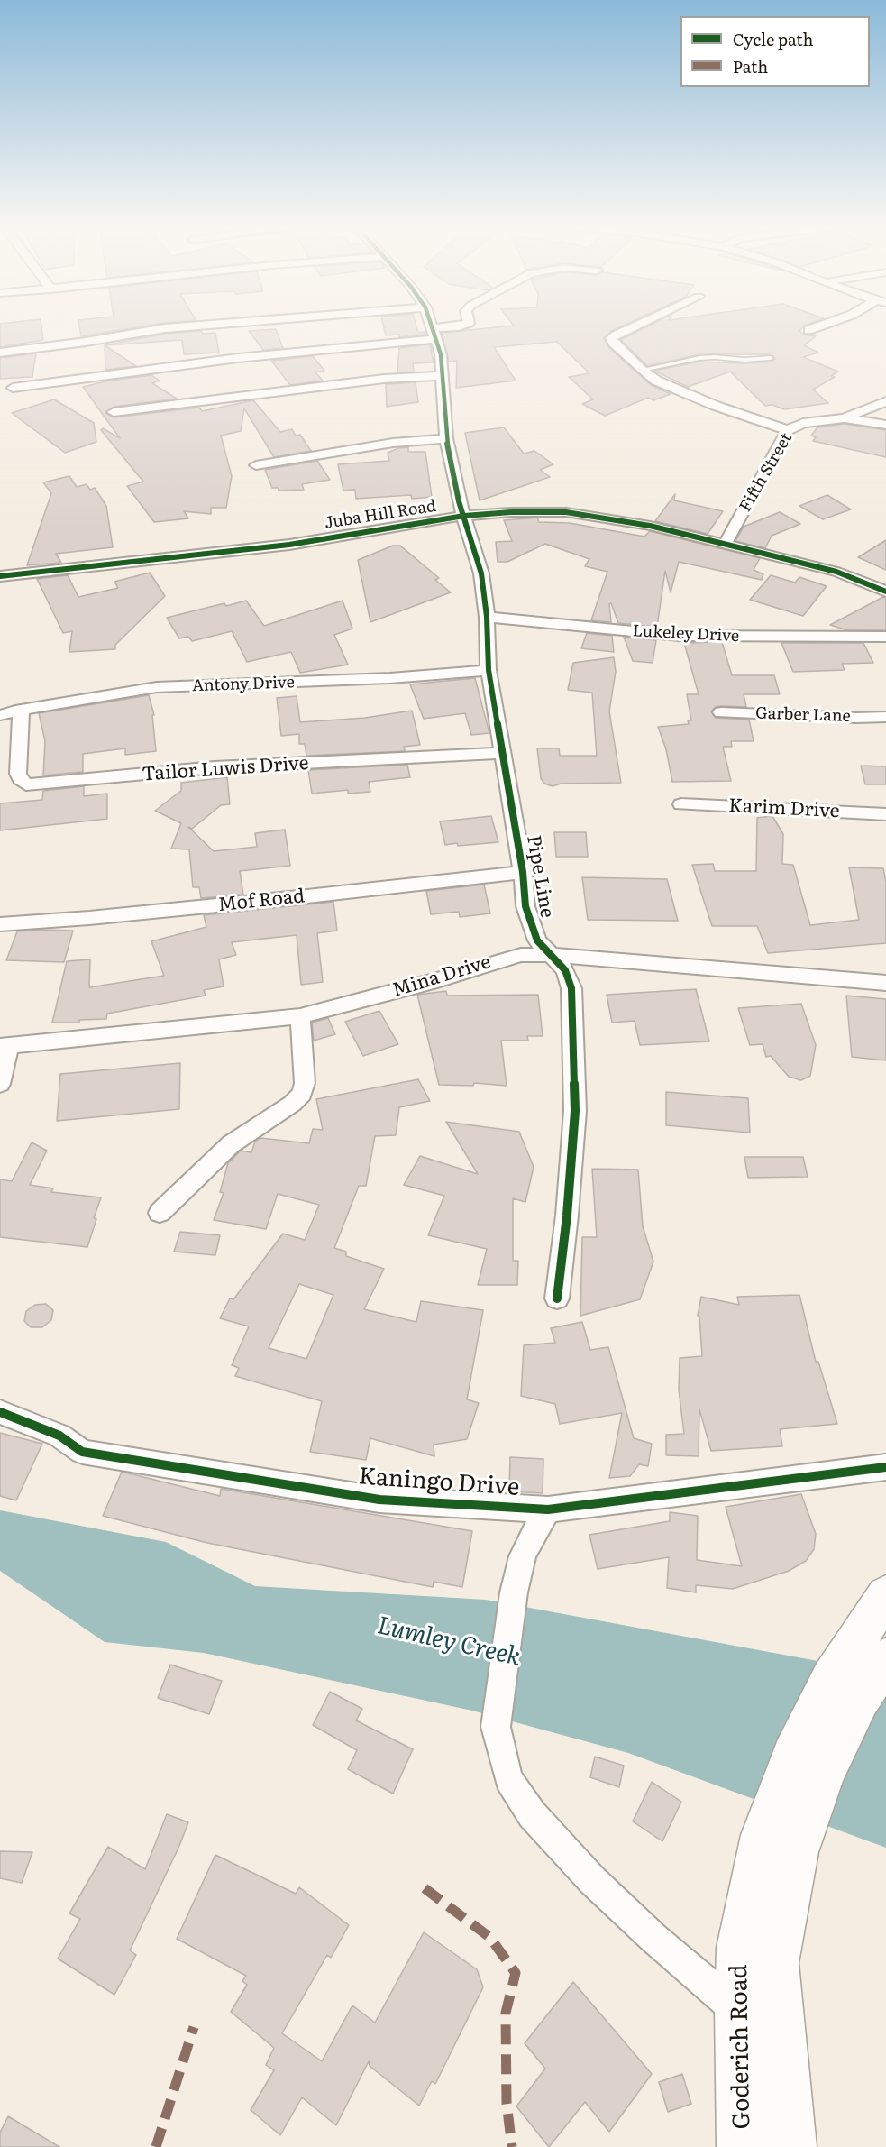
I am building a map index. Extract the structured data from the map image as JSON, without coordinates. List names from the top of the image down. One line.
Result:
{"streets":{"main road":["Goderich Road"],"street":["Fifth Street","Juba Hill Road","Lukeley Drive","Antony Drive","Garber Lane","Tailor Luwis Drive","Karim Drive","Pipe Line","Mof Road","Mina Drive","Kaningo Drive"]},"crossings":[["Fifth Street","Juba Hill Road"],["Juba Hill Road","Pipe Line"],["Lukeley Drive","Pipe Line"],["Antony Drive","Tailor Luwis Drive"],["Antony Drive","Pipe Line"],["Tailor Luwis Drive","Pipe Line"],["Pipe Line","Mof Road"],["Pipe Line","Mina Drive"]],"water":["Lumley Creek"],"legend":["Cycle path","Path"]}
